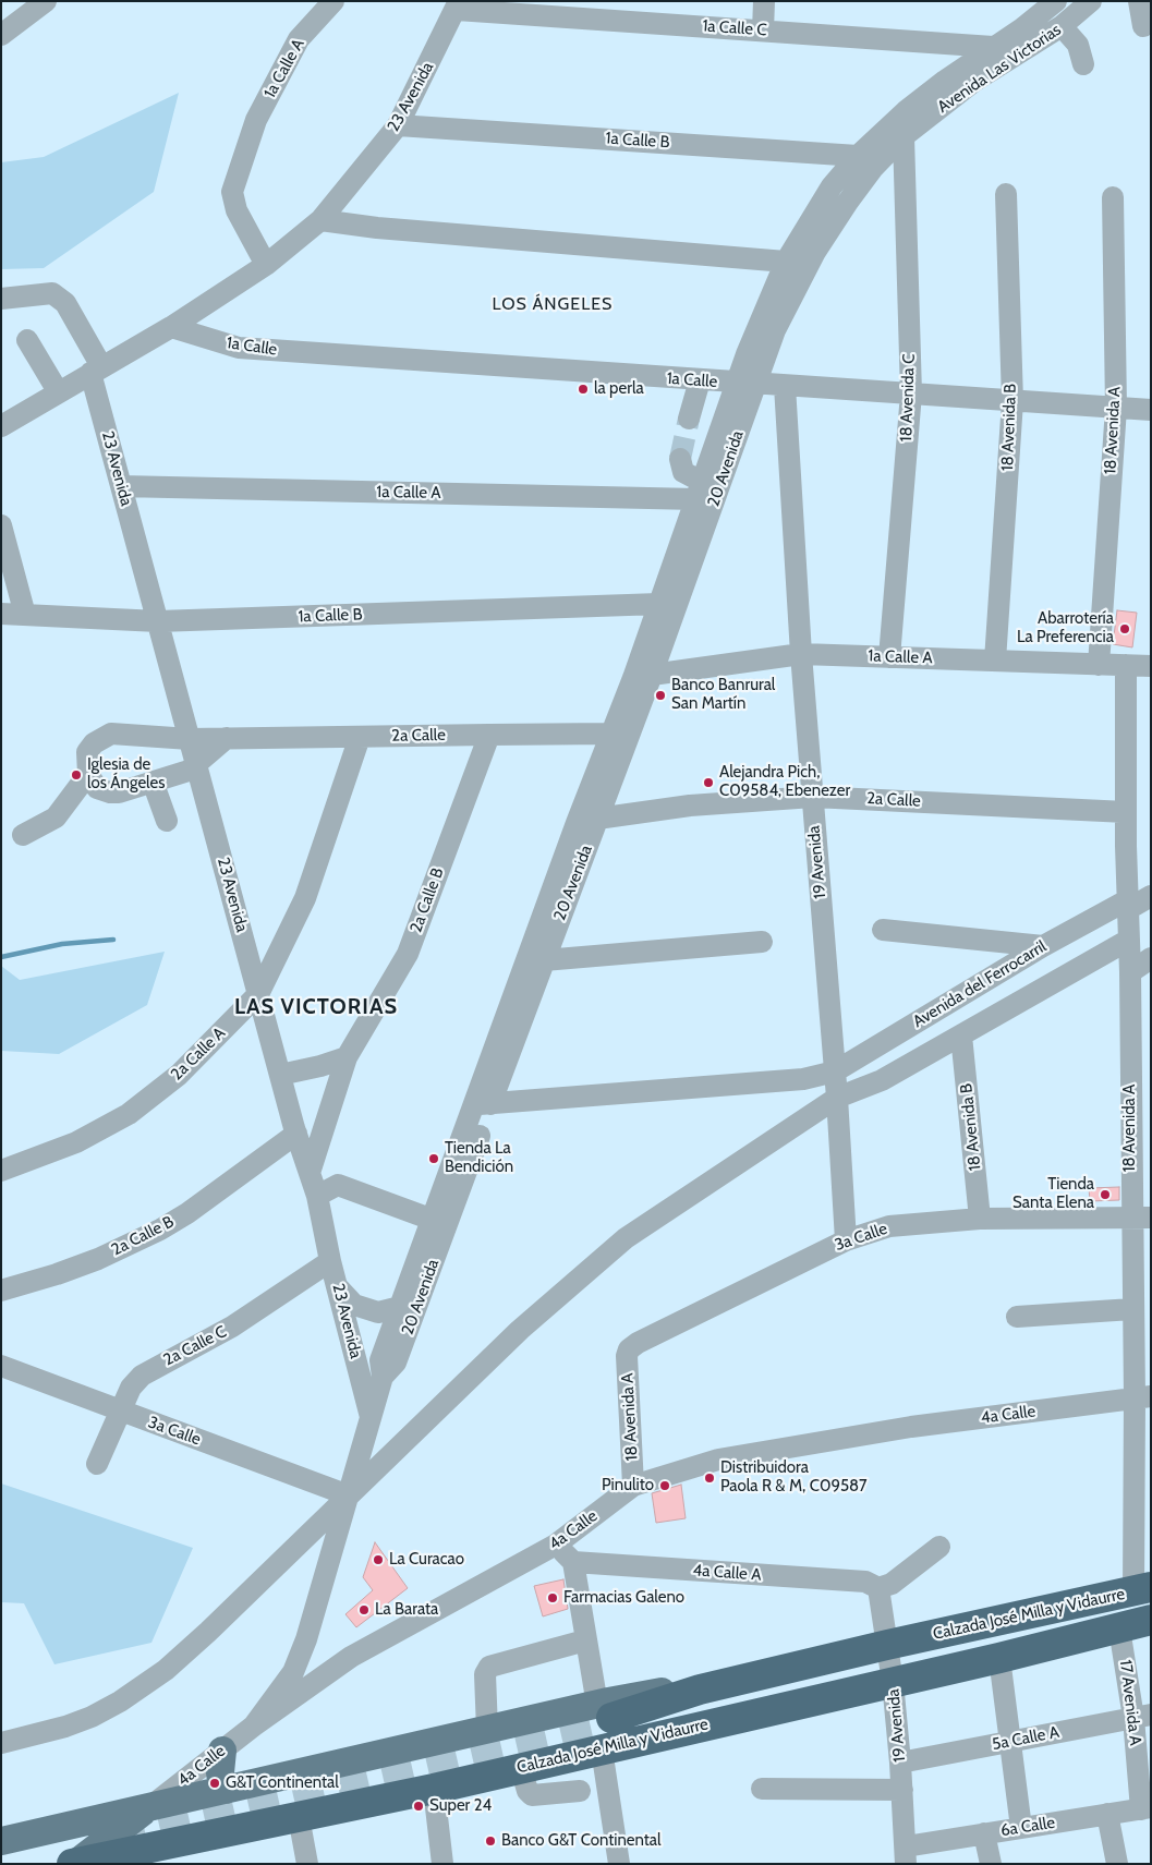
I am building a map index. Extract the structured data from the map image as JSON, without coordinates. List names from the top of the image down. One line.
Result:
{"streets":{"highway":["Calzada José Milla y Vidaurre"],"main road":["4a Calle"],"street":["1a Calle C","1a Calle A","Avenida Las Victorias","23 Avenida","1a Calle B","1a Calle","18 Avenida C","18 Avenida B","18 Avenida A","20 Avenida","2a Calle","19 Avenida","2a Calle B","Avenida del Ferrocarril","2a Calle A","3a Calle","2a Calle C","4a Calle A","17 Avenida A","5a Calle A","6a Calle"]},"crossings":[["1a Calle C","Avenida Las Victorias"],["1a Calle C","23 Avenida"],["1a Calle A","23 Avenida"],["1a Calle A","18 Avenida C"],["1a Calle A","18 Avenida B"],["1a Calle A","18 Avenida A"],["1a Calle A","20 Avenida"],["1a Calle A","19 Avenida"],["Avenida Las Victorias","1a Calle B"],["Avenida Las Victorias","1a Calle"],["Avenida Las Victorias","18 Avenida C"],["Avenida Las Victorias","20 Avenida"],["23 Avenida","1a Calle B"],["23 Avenida","1a Calle"],["23 Avenida","20 Avenida"],["23 Avenida","2a Calle"],["23 Avenida","2a Calle B"],["23 Avenida","2a Calle A"],["23 Avenida","2a Calle C"],["1a Calle B","20 Avenida"],["1a Calle","18 Avenida C"],["1a Calle","18 Avenida B"],["1a Calle","18 Avenida A"],["1a Calle","20 Avenida"],["1a Calle","19 Avenida"],["18 Avenida B","Avenida del Ferrocarril"],["18 Avenida B","3a Calle"],["18 Avenida A","2a Calle"],["18 Avenida A","Avenida del Ferrocarril"],["18 Avenida A","3a Calle"],["18 Avenida A","4a Calle"],["18 Avenida A","Calzada José Milla y Vidaurre"],["20 Avenida","2a Calle"],["20 Avenida","Avenida del Ferrocarril"],["20 Avenida","3a Calle"],["20 Avenida","4a Calle"],["2a Calle","19 Avenida"],["2a Calle","2a Calle B"],["2a Calle","2a Calle A"],["19 Avenida","Avenida del Ferrocarril"],["19 Avenida","3a Calle"],["19 Avenida","4a Calle A"],["19 Avenida","Calzada José Milla y Vidaurre"],["19 Avenida","5a Calle A"],["19 Avenida","6a Calle"],["Avenida del Ferrocarril","3a Calle"],["3a Calle","2a Calle C"],["4a Calle","Calzada José Milla y Vidaurre"],["Calzada José Milla y Vidaurre","17 Avenida A"],["17 Avenida A","5a Calle A"],["17 Avenida A","6a Calle"]],"districts":["LOS ÁNGELES","LAS VICTORIAS"],"places":["la perla","Abarrotería La Preferencia","Banco Banrural San Martín","Iglesia de los Ángeles","Alejandra Pich, C09584, Ebenezer","Tienda La Bendición","Tienda Santa Elena","Distribuidora Paola R & M, C09587","Pinulito","La Curacao","Farmacias Galeno","La Barata","G&T Continental","Super 24","Banco G&T Continental"]}
